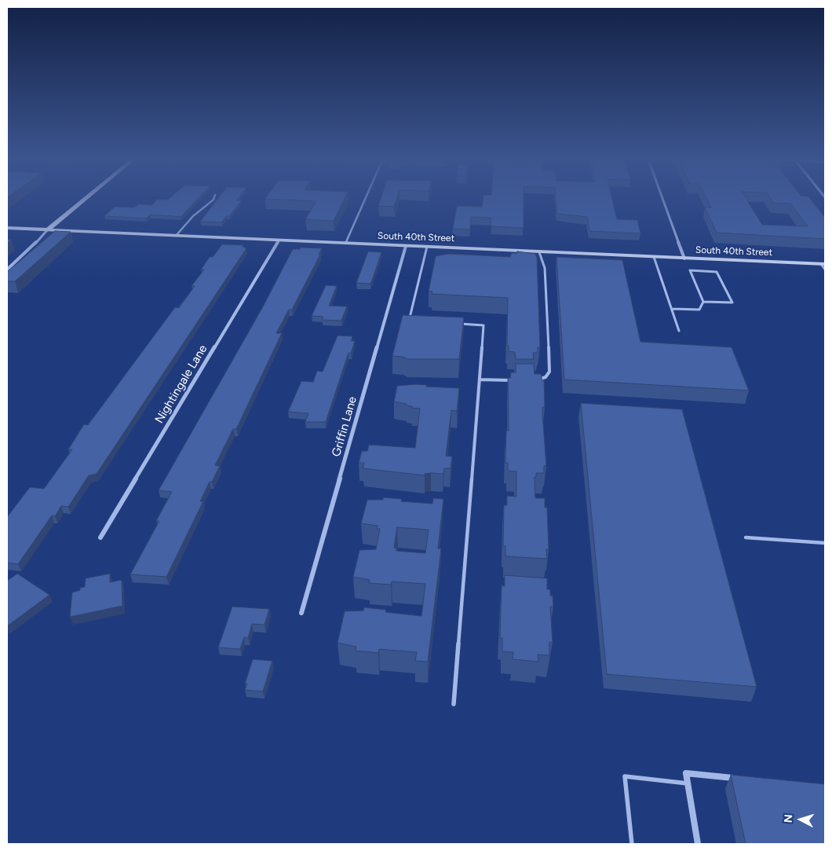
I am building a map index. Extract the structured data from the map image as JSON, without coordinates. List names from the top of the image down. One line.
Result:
{"streets":{"street":["South 40th Street","Nightingale Lane","Griffin Lane"]},"crossings":[["South 40th Street","Nightingale Lane"],["South 40th Street","Griffin Lane"]],"north":"left"}
